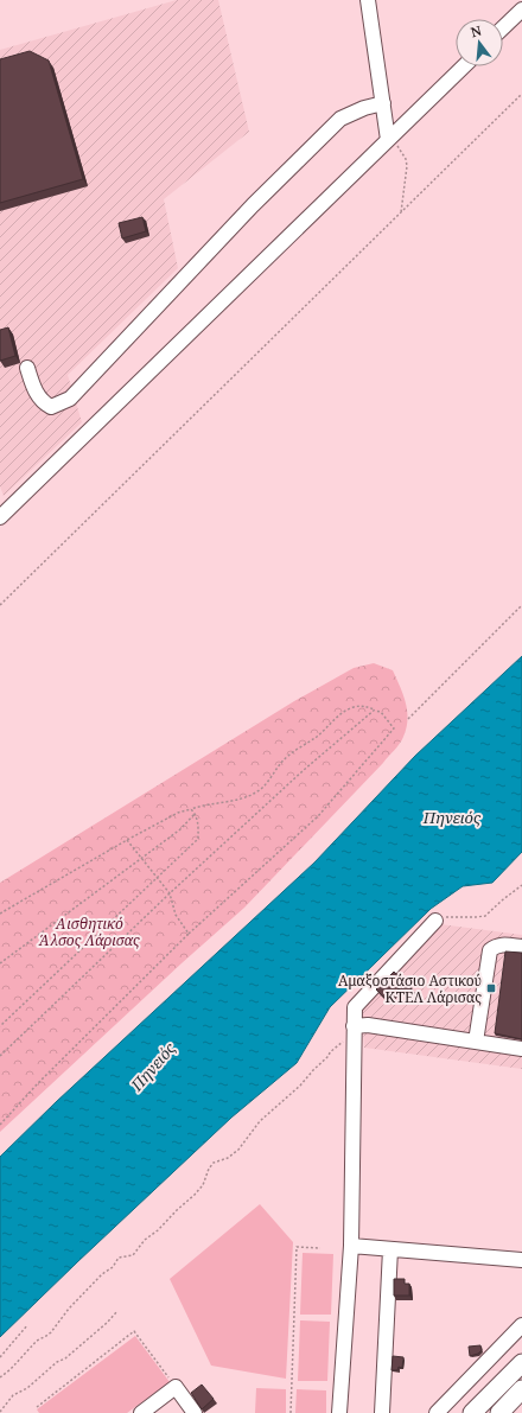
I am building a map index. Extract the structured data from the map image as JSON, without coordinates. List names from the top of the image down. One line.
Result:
{"water":["Πηνειός"],"parks":["Αισθητικό Άλσος Λάρισας"],"places":{"transit":["Αμαξοστάσιο Αστικού ΚΤΕΛ Λάρισας"]},"north":"top"}
